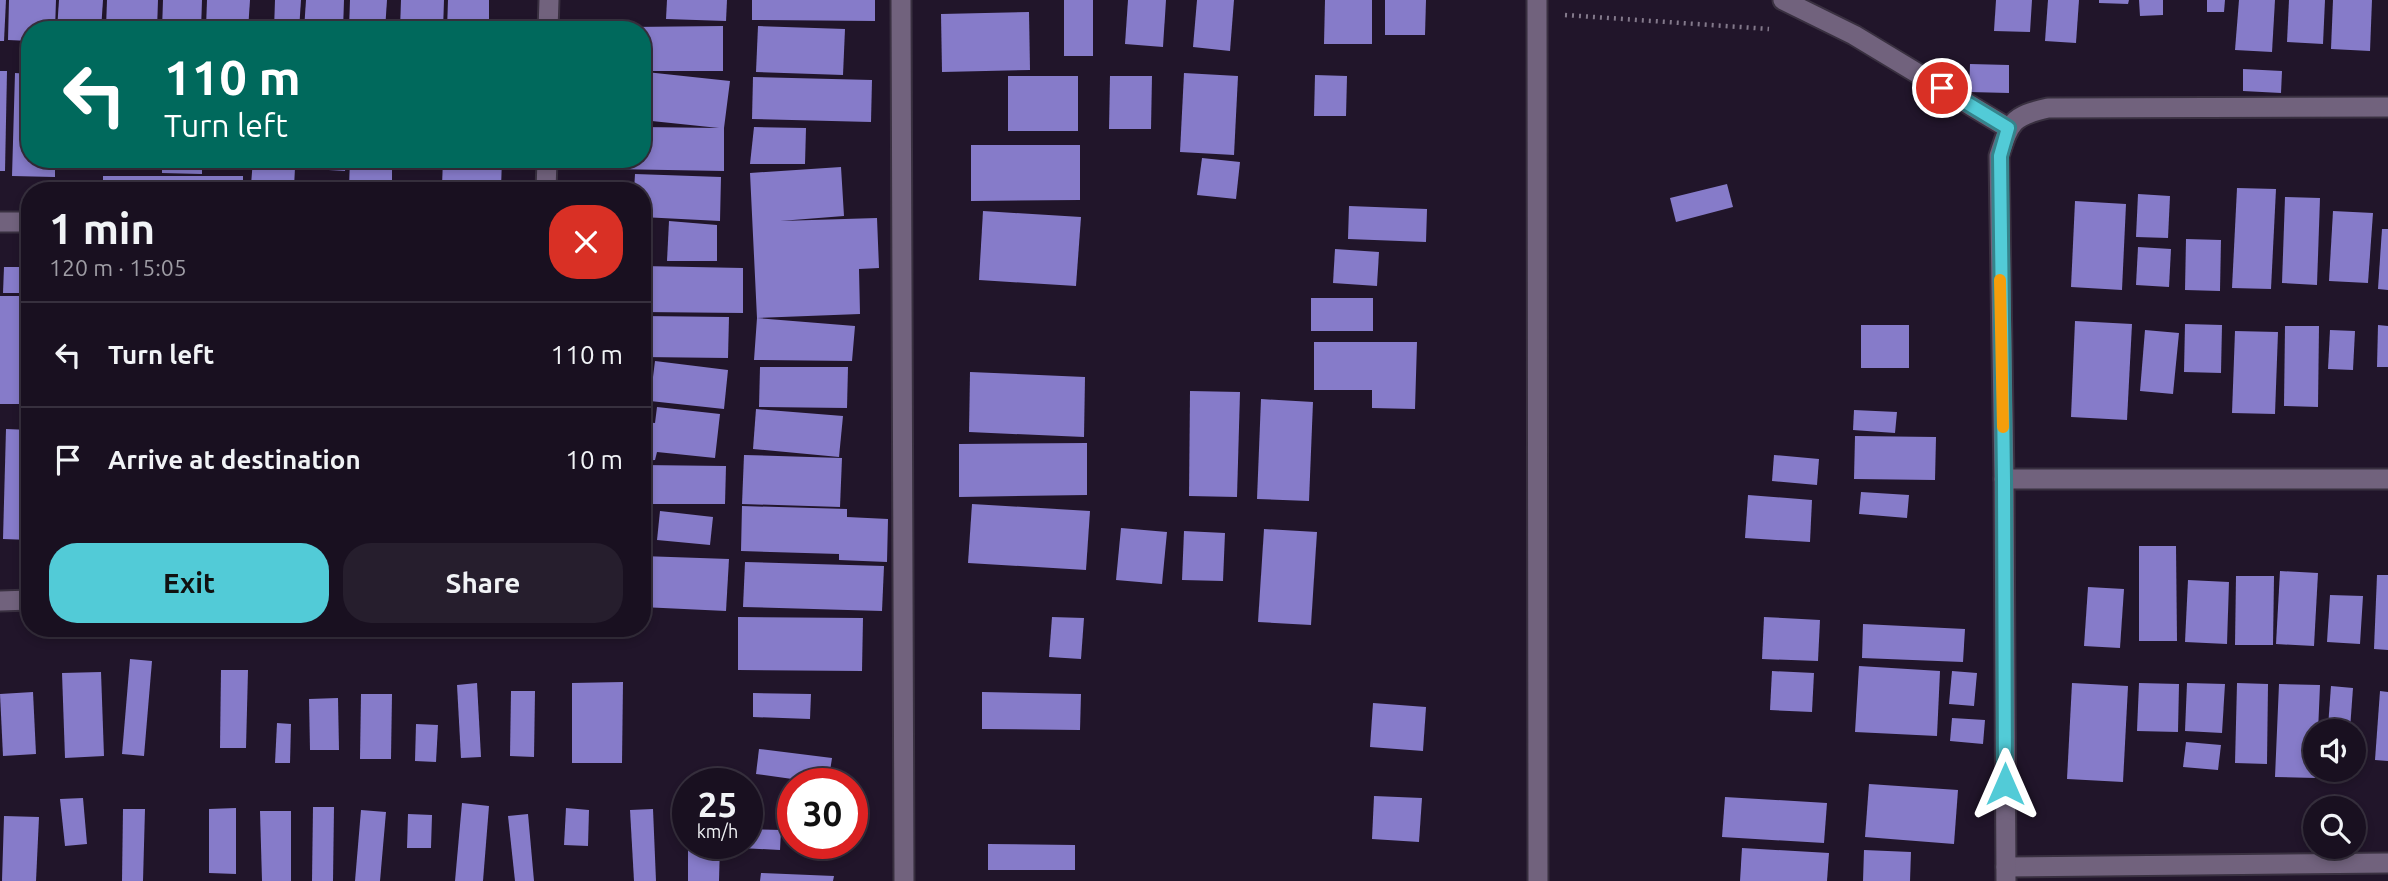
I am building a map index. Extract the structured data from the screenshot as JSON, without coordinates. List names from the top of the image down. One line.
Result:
{"page":{"turn":["110 m","Turn left"],"heading":["1 min","120 m · 15:05"],"list":[{"name":"Turn left","value":"110 m"},{"name":"Arrive at destination","value":"10 m"}],"buttons":["Exit","Share"],"speed":"25 km/h","limit":"30"}}
